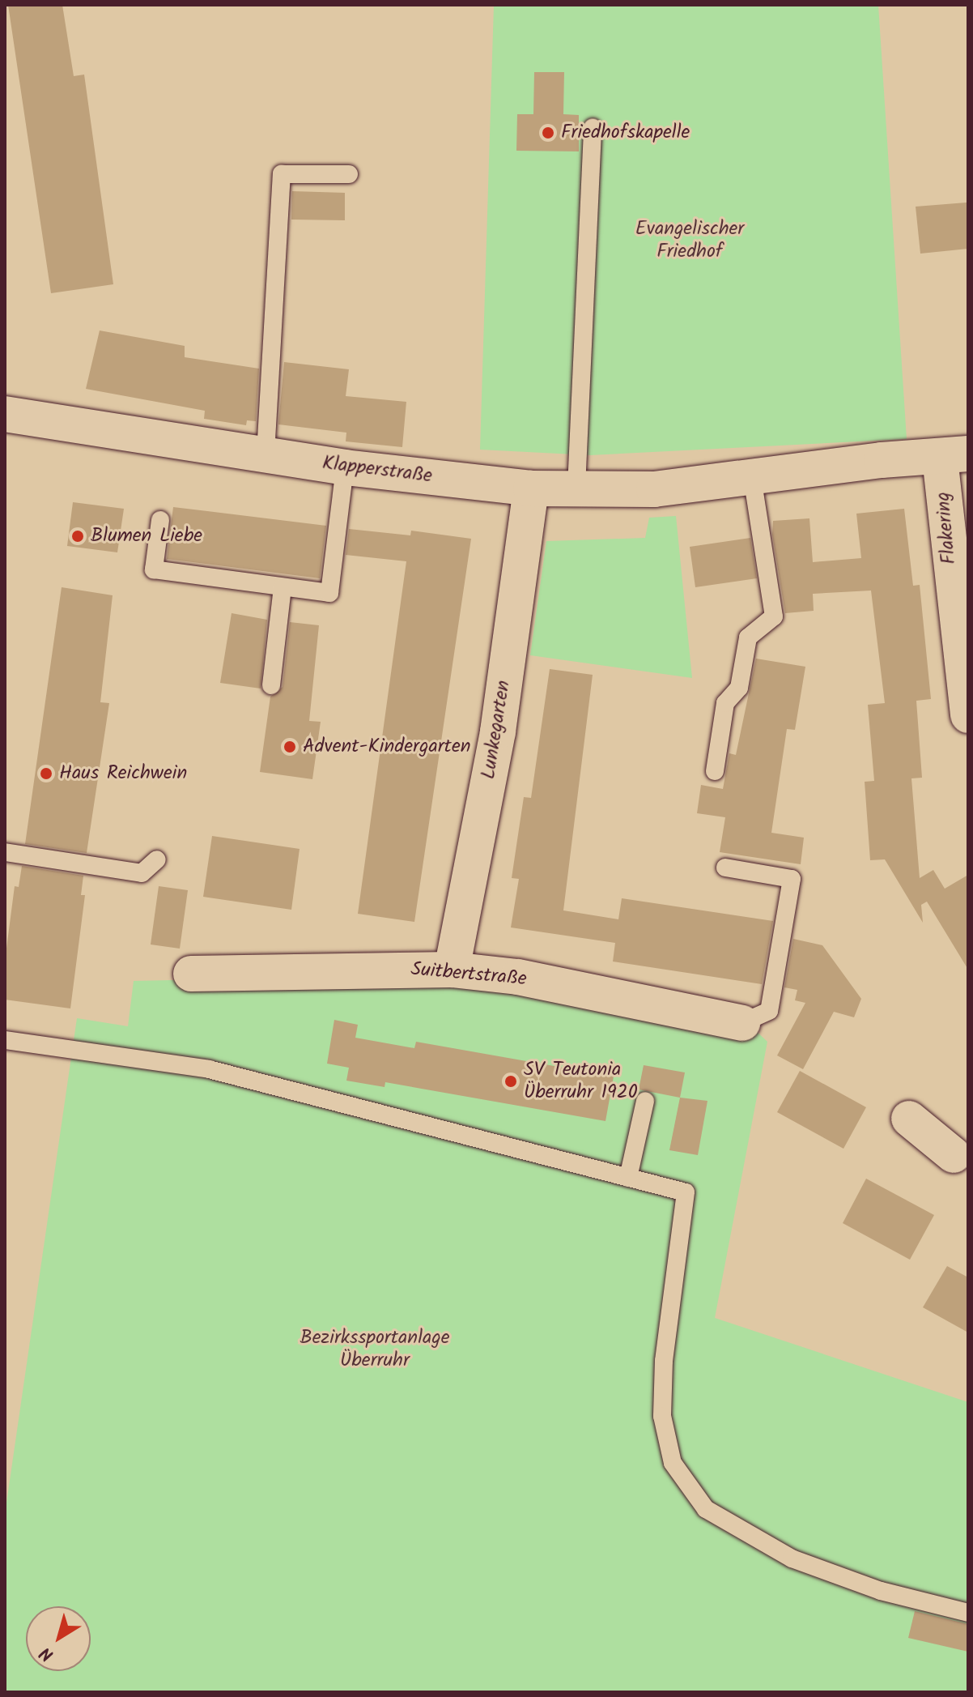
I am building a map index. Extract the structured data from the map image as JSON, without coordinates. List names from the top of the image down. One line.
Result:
{"streets":{"street":["Klapperstraße","Flakering","Lunkegarten","Suitbertstraße"]},"crossings":[["Klapperstraße","Flakering"],["Klapperstraße","Lunkegarten"],["Lunkegarten","Suitbertstraße"]],"parks":["Evangelischer Friedhof","Bezirkssportanlage Überruhr"],"places":["Friedhofskapelle","Blumen Liebe","Advent-Kindergarten","Haus Reichwein","SV Teutonia Überruhr 1920"],"north":"bottom left"}
